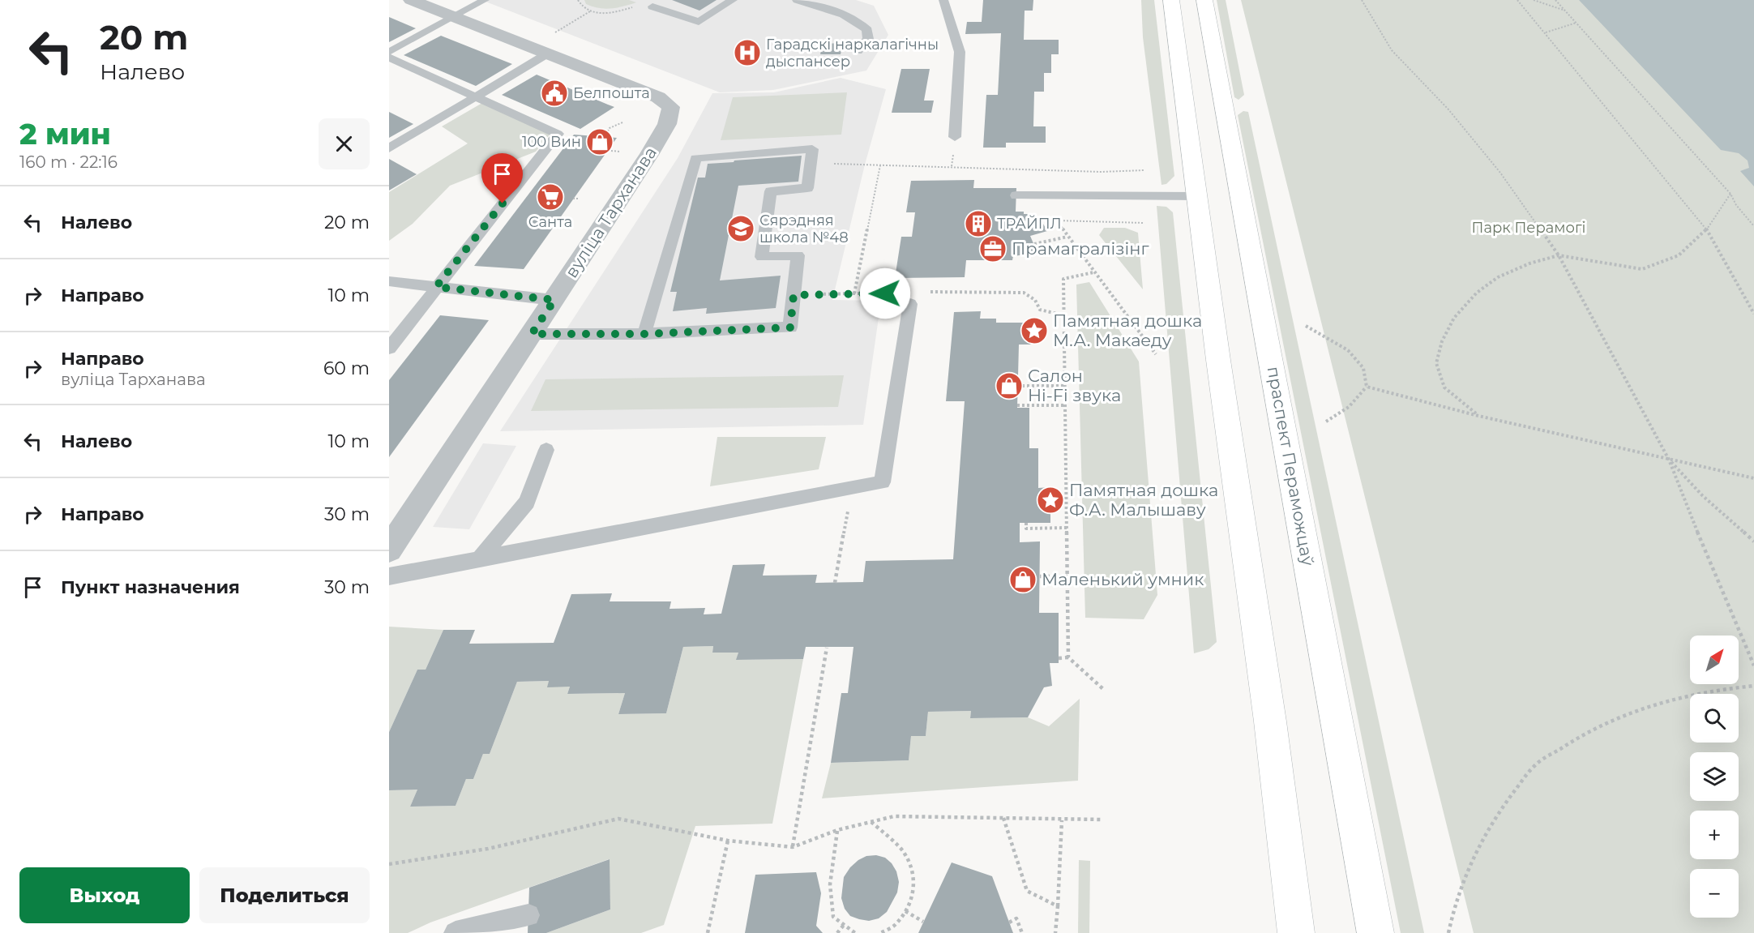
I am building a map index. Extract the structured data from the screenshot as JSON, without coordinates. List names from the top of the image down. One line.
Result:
{"streets":{"main road":["праспект Пераможцаў"],"street":["вуліца Тарханава"]},"parks":["Парк Перамогі"],"places":{"hospital":["Гарадскі наркалагічны дыспансер"],"public building":["Белпошта"],"shop":["100 Вин","Салон Hi-Fi звука","Маленький умник"],"supermarket":["Санта"],"building":["ТРАЙПЛ"],"school or university":["Сярэдняя школа №48"],"office":["Прамагралізінг"],"place":["Памятная дошка М.А. Макаеду","Памятная дошка Ф.А. Малышаву"]},"north":"top right","page":{"turn":["20 m","Налево"],"heading":["2 мин","160 m · 22:16"],"list":[{"name":"Налево","value":"20 m"},{"name":"Направо","value":"10 m"},{"name":"Направо","note":"вуліца Тарханава","value":"60 m"},{"name":"Налево","value":"10 m"},{"name":"Направо","value":"30 m"},{"name":"Пункт назначения","value":"30 m"}],"map_buttons":["+","−"],"buttons":["Выход","Поделиться"]}}
